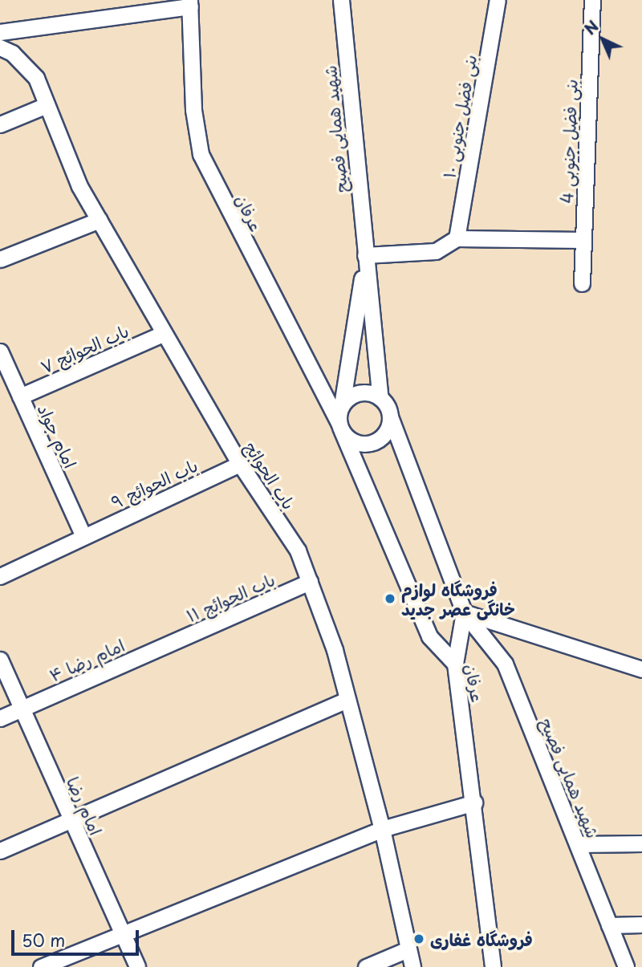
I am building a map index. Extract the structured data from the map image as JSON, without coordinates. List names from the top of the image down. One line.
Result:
{"streets":{"street":["بنی فضل جنوبی ۱۰","شهید همایی فصیح","بنی فضل جنوبی 4","عرفان","باب الحوائج ۷","امام جواد","باب الحوائج","باب الحوائج ۹","باب الحوائج ۱۱","امام رضا ۴","امام رضا"]},"crossings":[["شهید همایی فصیح","عرفان"],["باب الحوائج ۷","امام جواد"],["باب الحوائج ۷","باب الحوائج"],["امام جواد","باب الحوائج ۹"],["باب الحوائج","باب الحوائج ۹"],["باب الحوائج","باب الحوائج ۱۱"],["باب الحوائج ۱۱","امام رضا ۴"],["امام رضا ۴","امام رضا"]],"places":["فروشگاه لوازم خانگی عصر جدید","فروشگاه غفاری"],"scale_bar":"50 m","north":"top left"}
